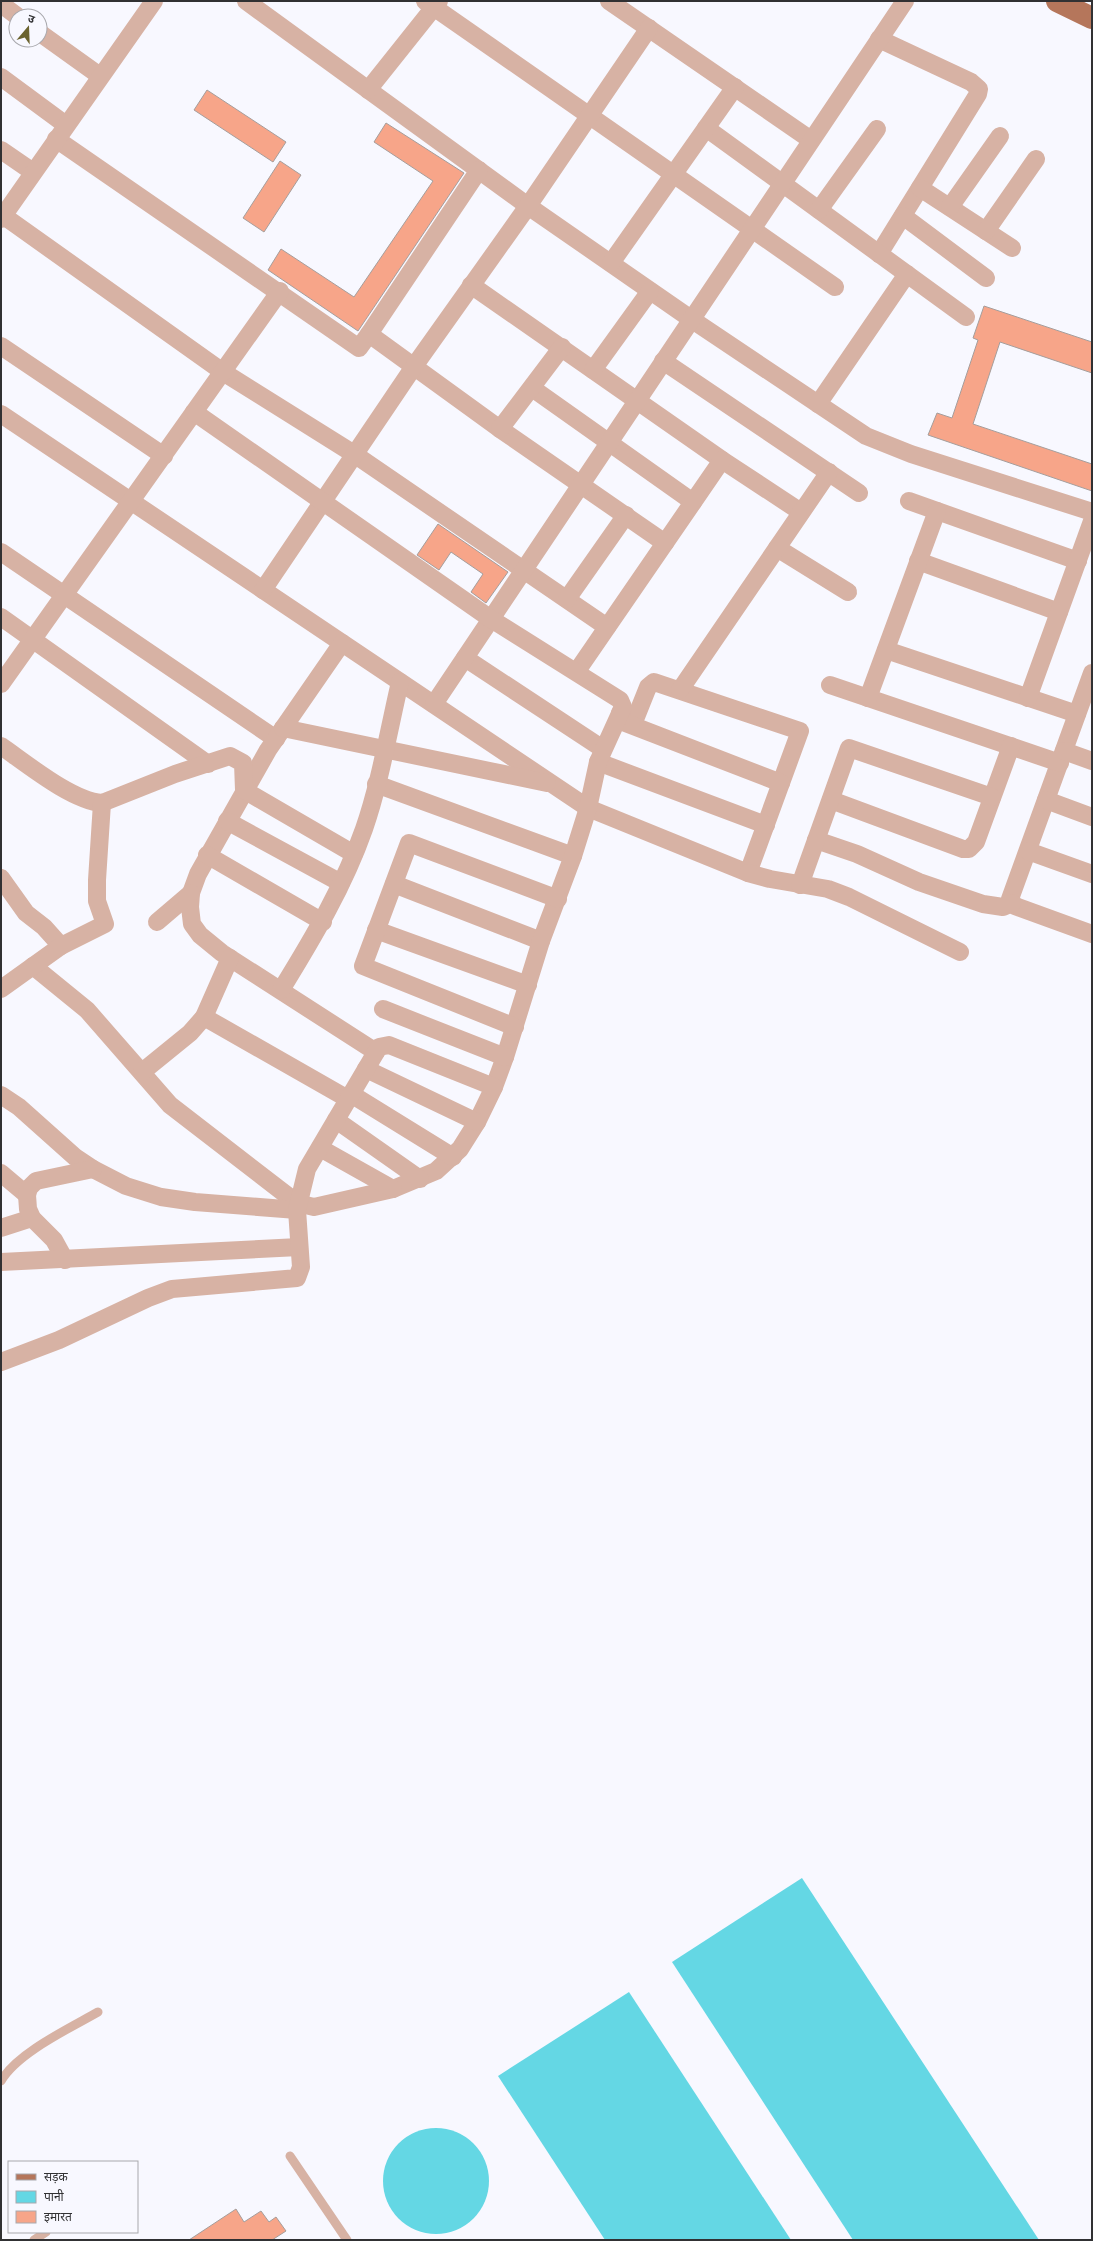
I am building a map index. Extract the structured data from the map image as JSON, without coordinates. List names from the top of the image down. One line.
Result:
{"legend":["सड़क","पानी","इमारत"],"north":"top"}
